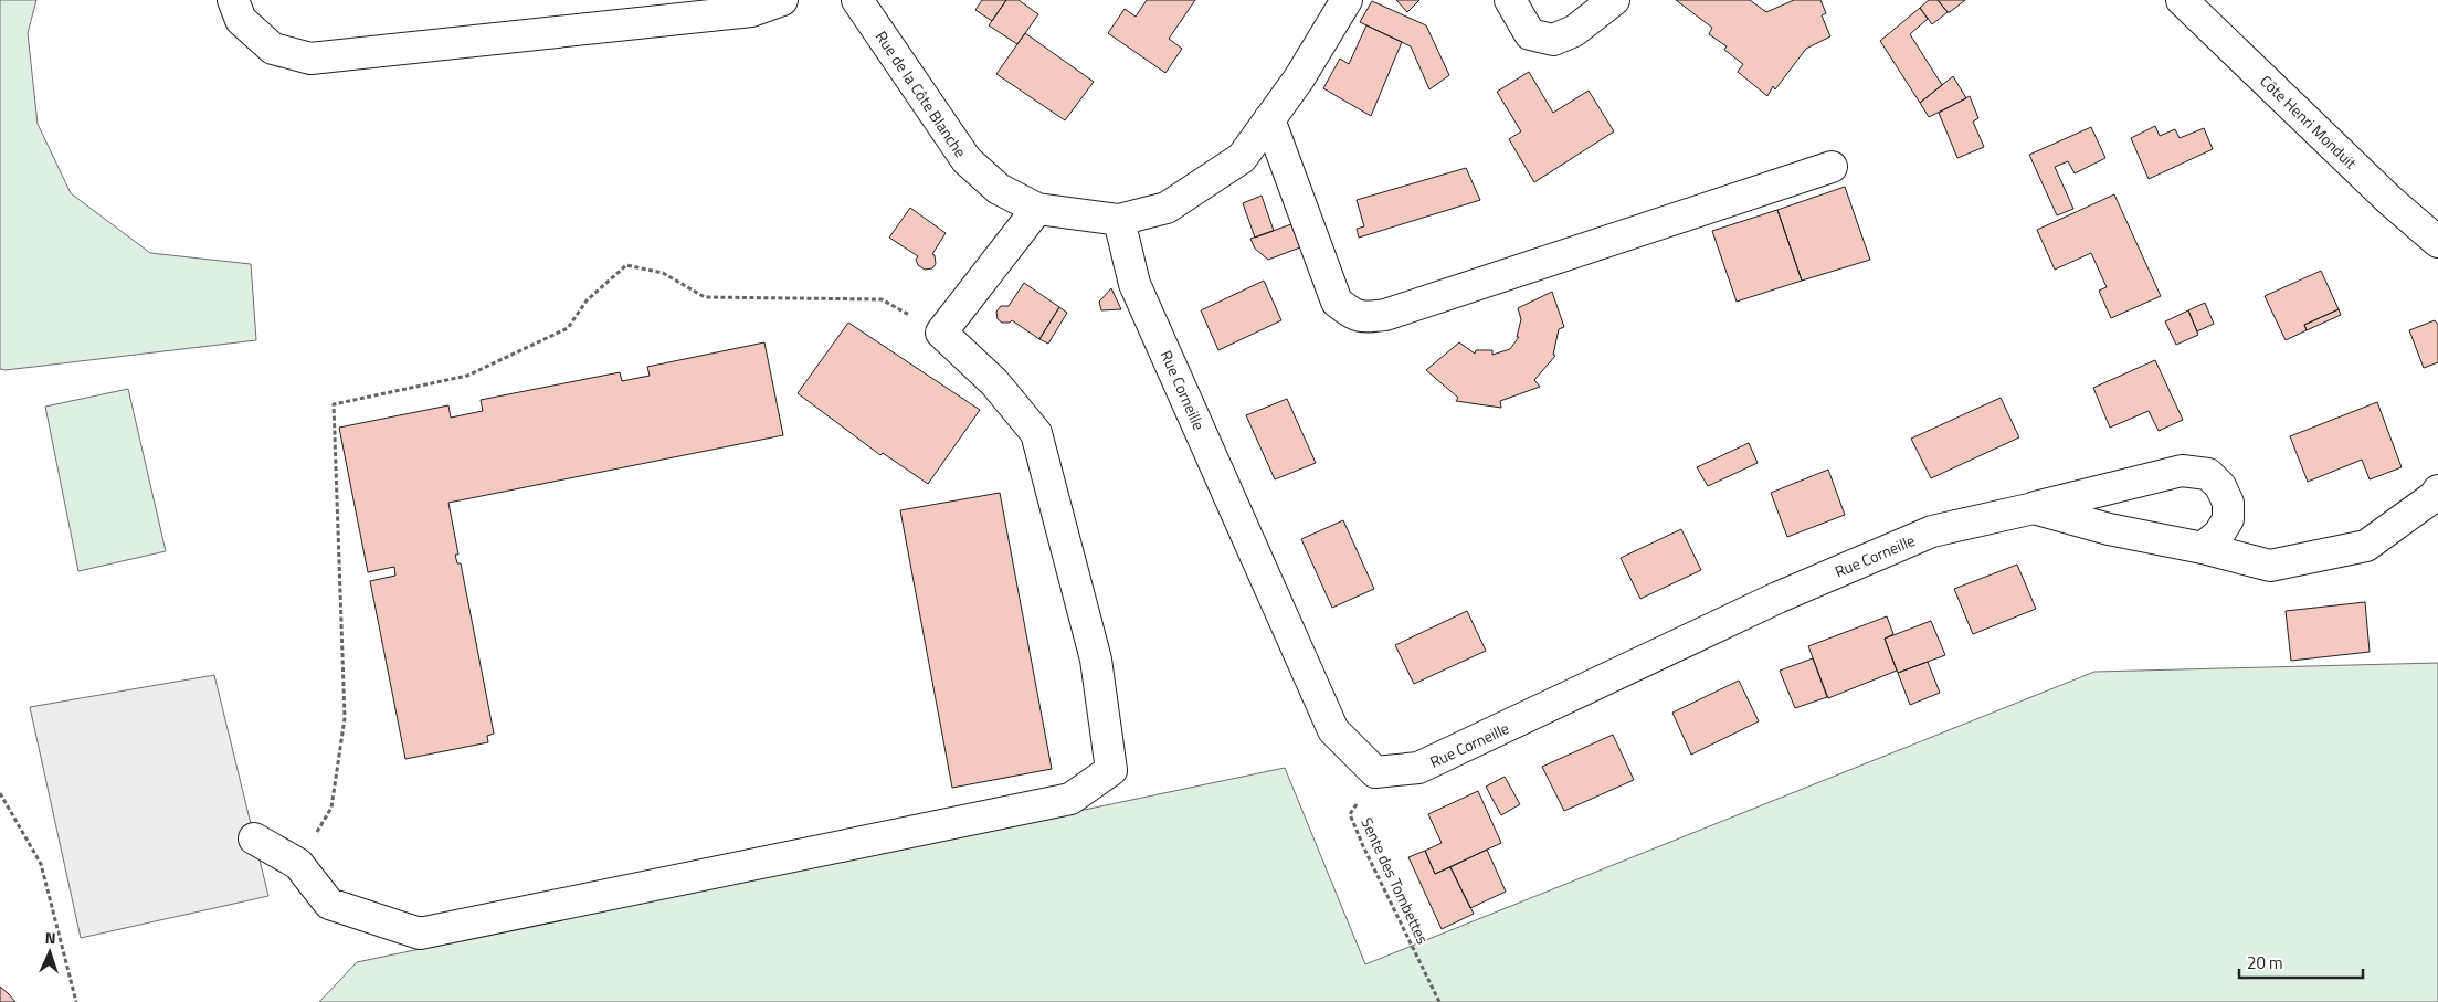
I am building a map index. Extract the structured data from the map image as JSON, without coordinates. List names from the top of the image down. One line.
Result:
{"streets":{"street":["Rue de la Côte Blanche","Côte Henri Monduit","Rue Corneille"],"path":["Sente des Tombettes"]},"crossings":[["Rue de la Côte Blanche","Rue Corneille"],["Rue Corneille","Sente des Tombettes"]],"scale_bar":"20 m","north":"top"}
